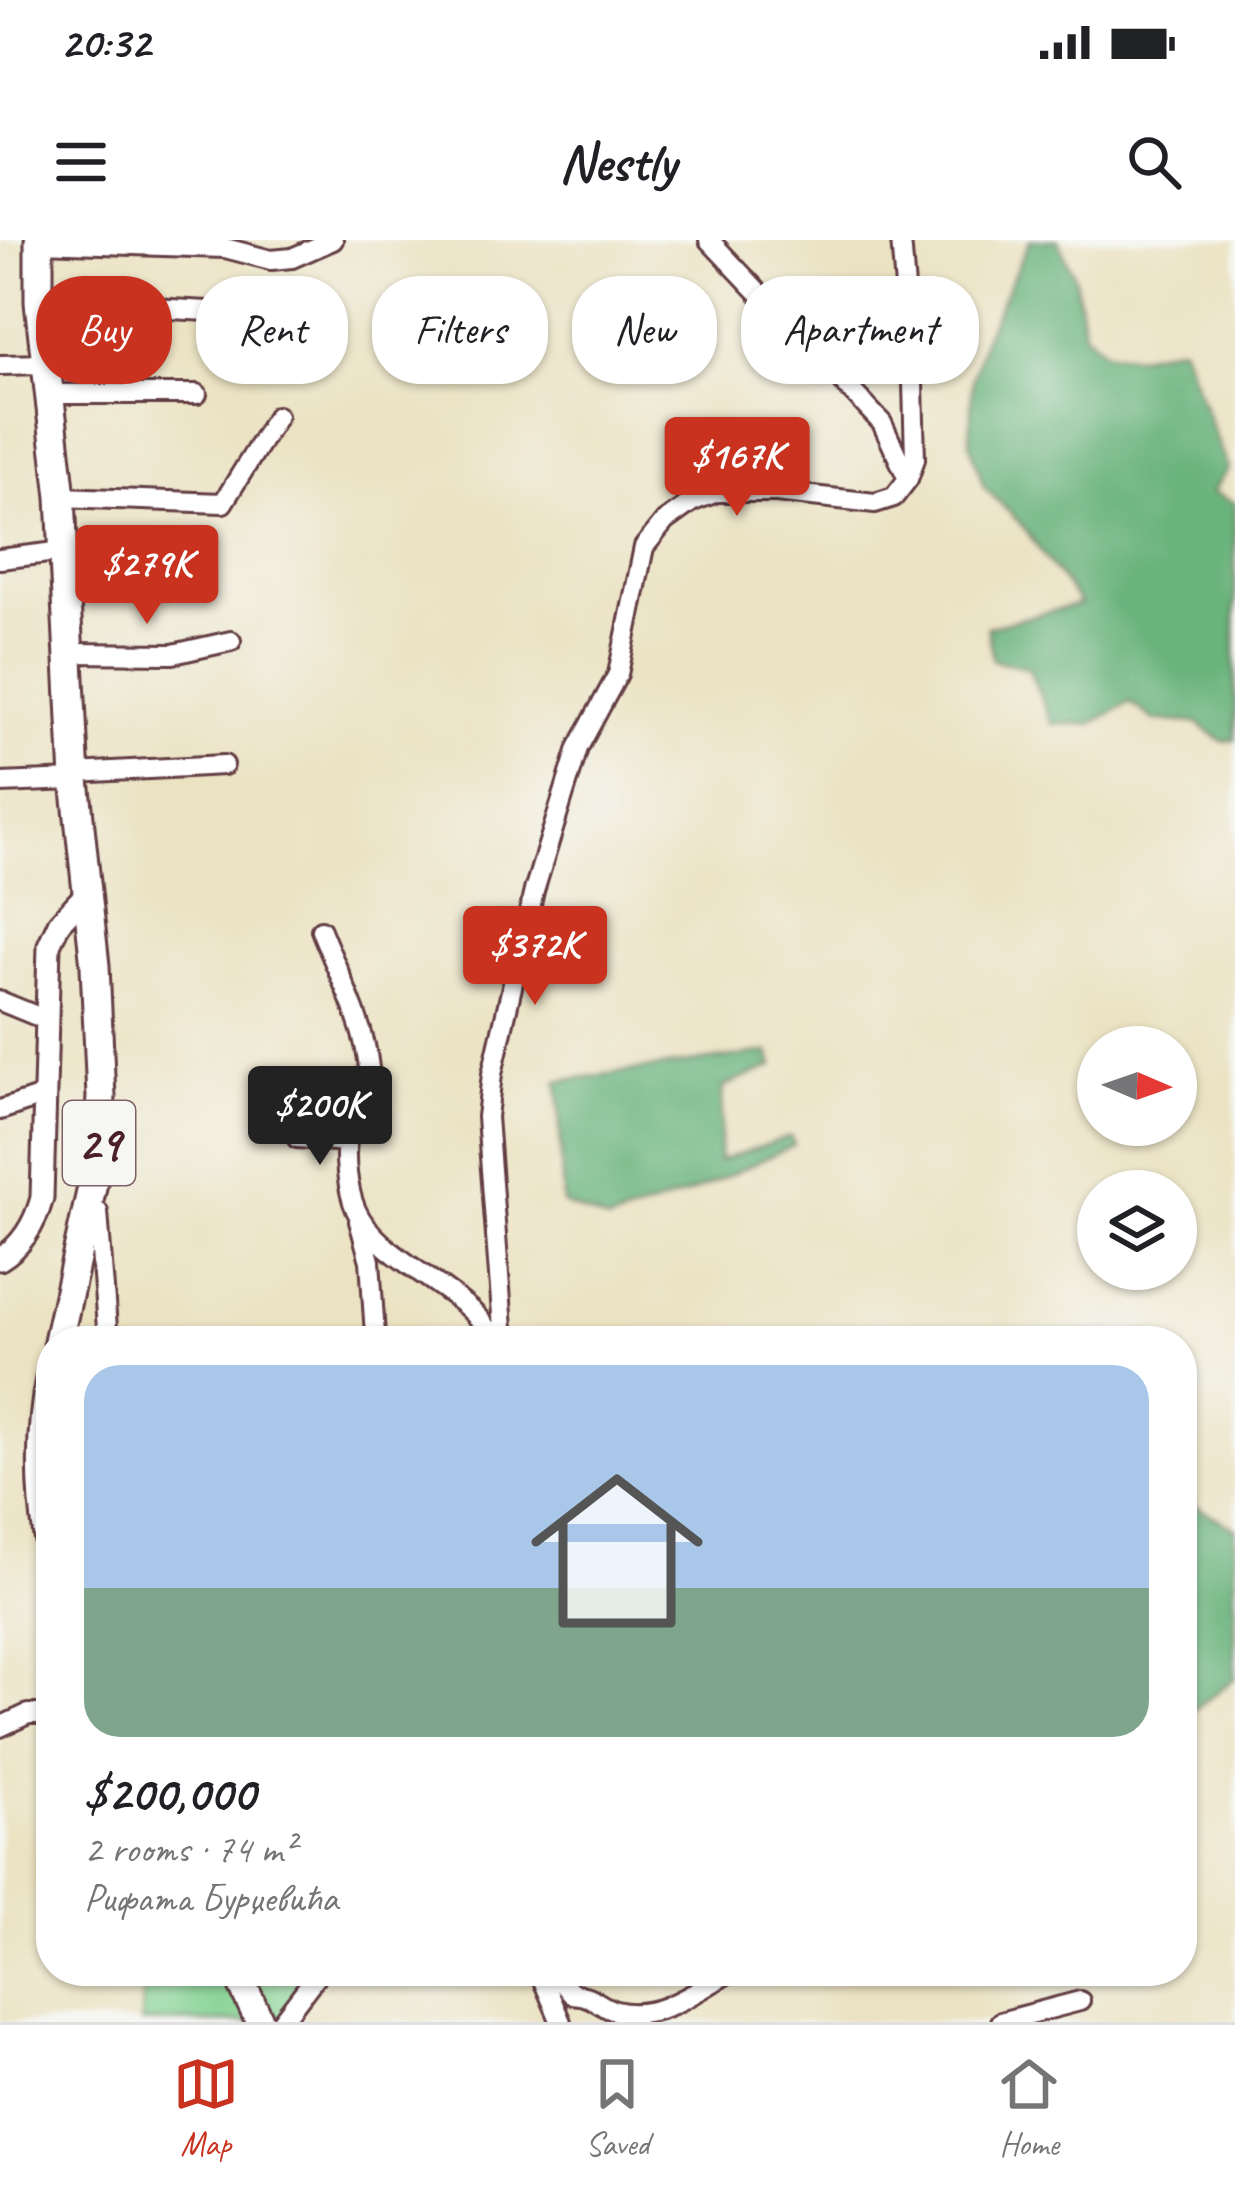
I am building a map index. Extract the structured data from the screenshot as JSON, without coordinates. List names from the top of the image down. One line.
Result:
{"streets":{"main road":["29"]},"north":"right","page":{"status":"20:32","header":"Nestly","chip":["Buy","Rent","Filters","New","Apartment"],"price":["$167K","$279K","$372K","$200K"],"list":[{"name":"$200,000","note":"2 rooms · 74 m² · Рифата Бурџевића"}],"tabs":["Map","Saved","Home"]}}
